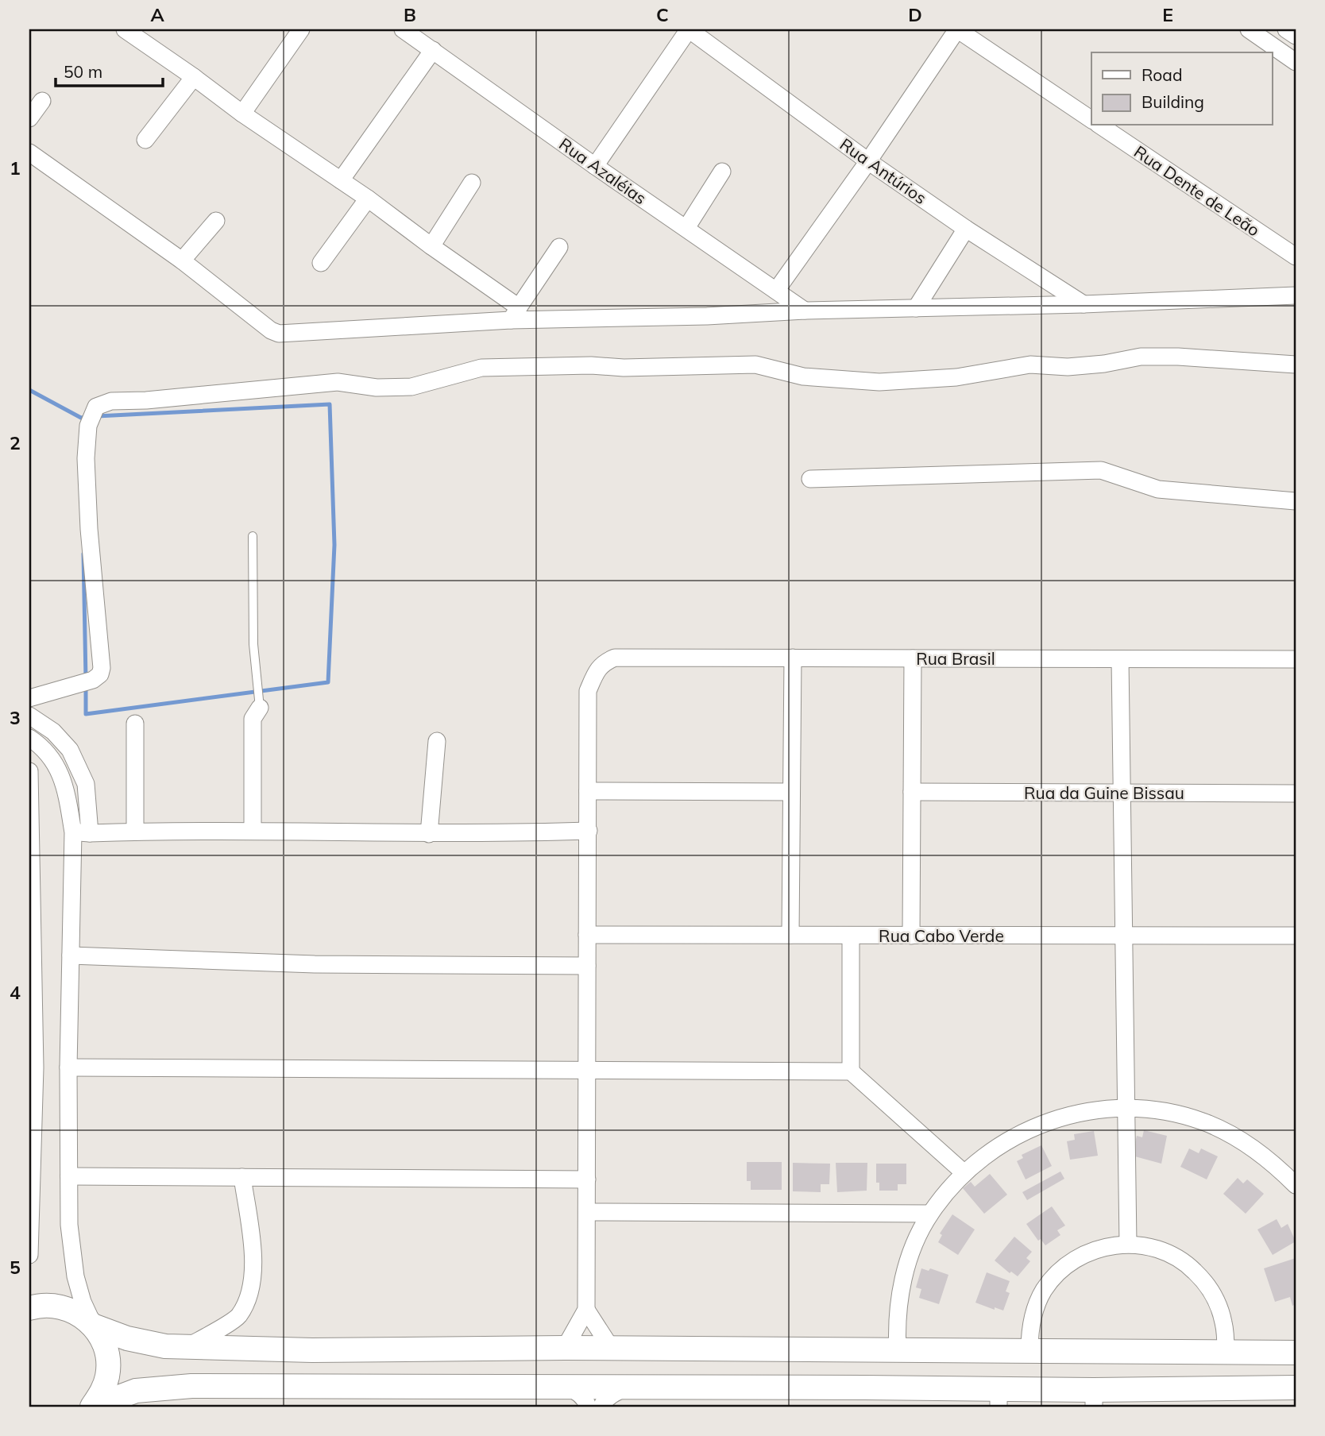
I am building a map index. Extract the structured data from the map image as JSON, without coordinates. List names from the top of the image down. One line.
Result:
{"streets":{"street":["Rua Azaléias","Rua Antúrios","Rua Dente de Leão","Rua Brasil","Rua da Guine Bissau","Rua Cabo Verde"]},"legend":["Road","Building"],"scale_bar":"50 m","grid":{"columns":["A","B","C","D","E"],"rows":["1","2","3","4","5"]}}
